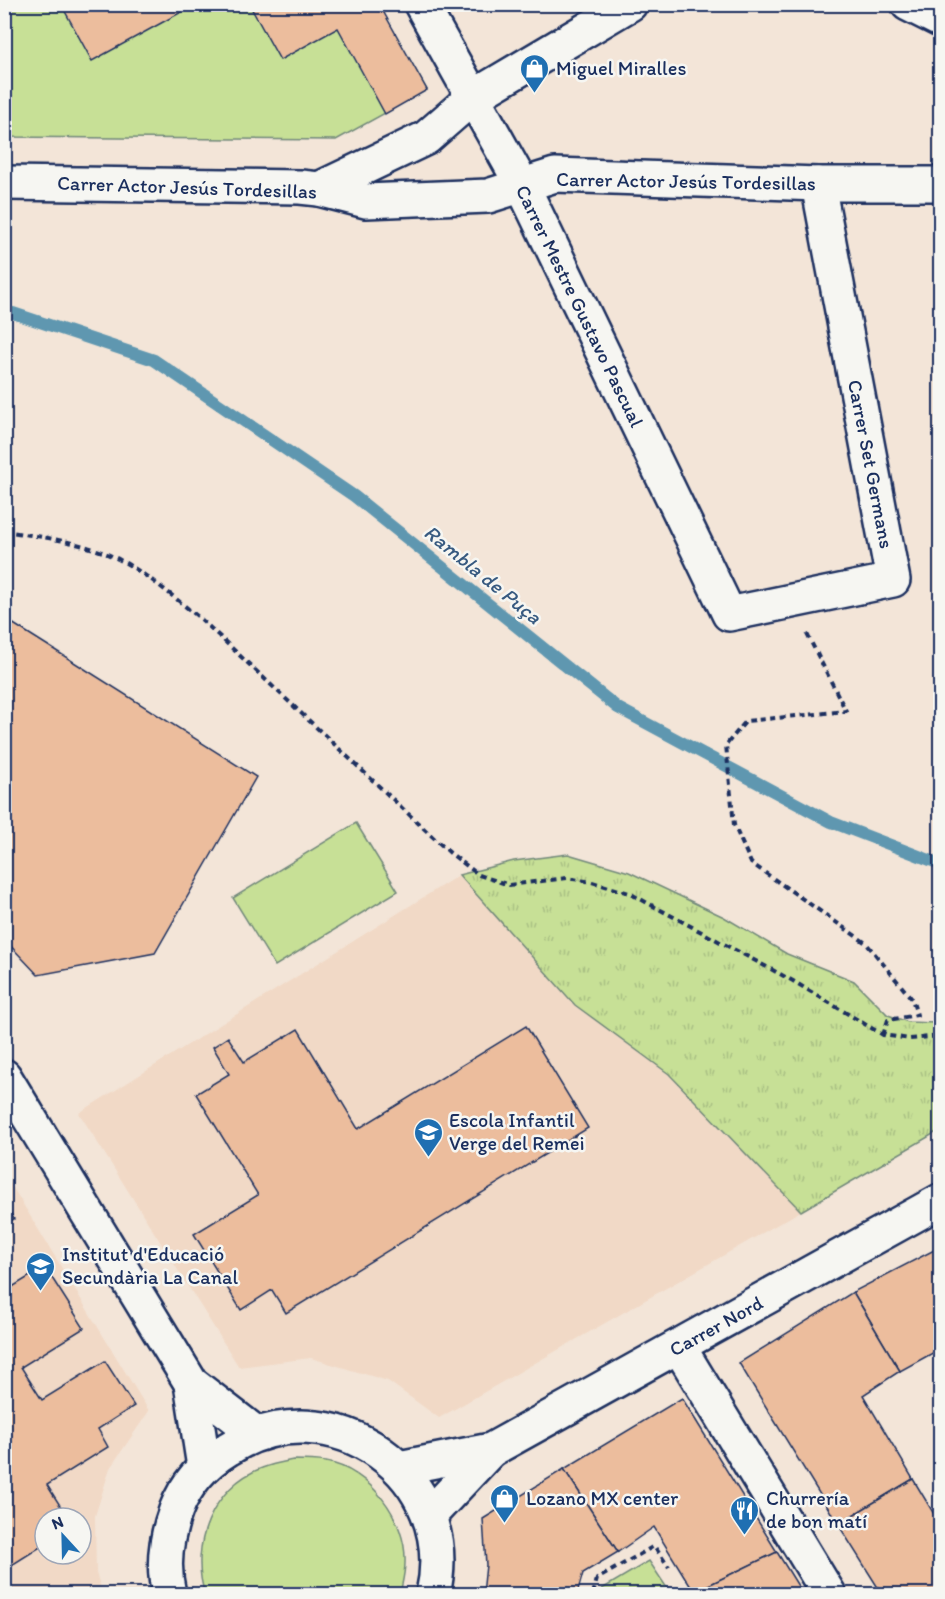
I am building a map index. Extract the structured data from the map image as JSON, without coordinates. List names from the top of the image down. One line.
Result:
{"streets":{"street":["Carrer Actor Jesús Tordesillas","Carrer Mestre Gustavo Pascual","Carrer Set Germans","Carrer Nord"]},"crossings":[["Carrer Actor Jesús Tordesillas","Carrer Mestre Gustavo Pascual"],["Carrer Actor Jesús Tordesillas","Carrer Set Germans"],["Carrer Mestre Gustavo Pascual","Carrer Set Germans"]],"water":["Rambla de Puça"],"places":{"shop":["Miguel Miralles","Lozano MX center"],"school or university":["Escola Infantil Verge del Remei","Institut d'Educació Secundària La Canal"],"restaurant":["Churrería de bon matí"]},"north":"top"}
